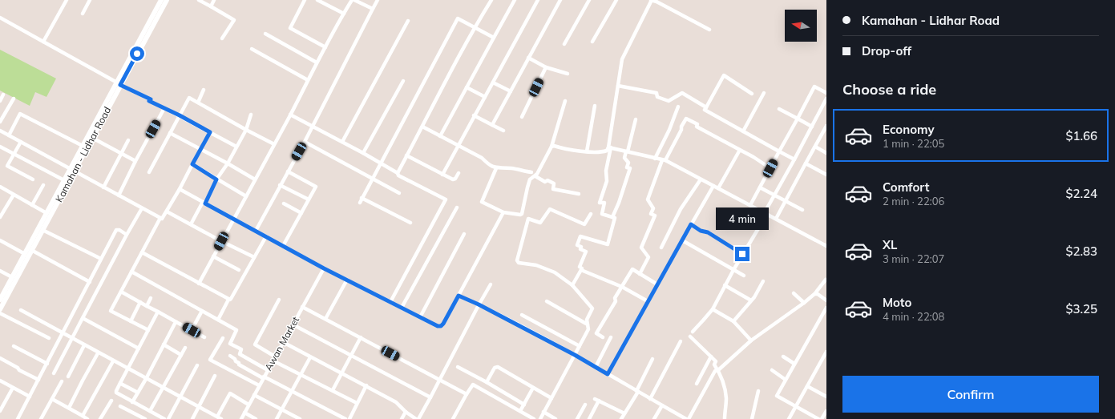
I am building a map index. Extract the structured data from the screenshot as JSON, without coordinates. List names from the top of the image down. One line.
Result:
{"streets":{"main road":["Kamahan - Lidhar Road"],"street":["Awan Market"]},"north":"left","page":{"banner":["Kamahan - Lidhar Road","Drop-off"],"heading":"Choose a ride","list":[{"name":"Economy","note":"1 min · 22:05","value":"$1.66"},{"name":"Comfort","note":"2 min · 22:06","value":"$2.24"},{"name":"XL","note":"3 min · 22:07","value":"$2.83"},{"name":"Moto","note":"4 min · 22:08","value":"$3.25"}],"bubble":"4 min","buttons":"Confirm"}}
